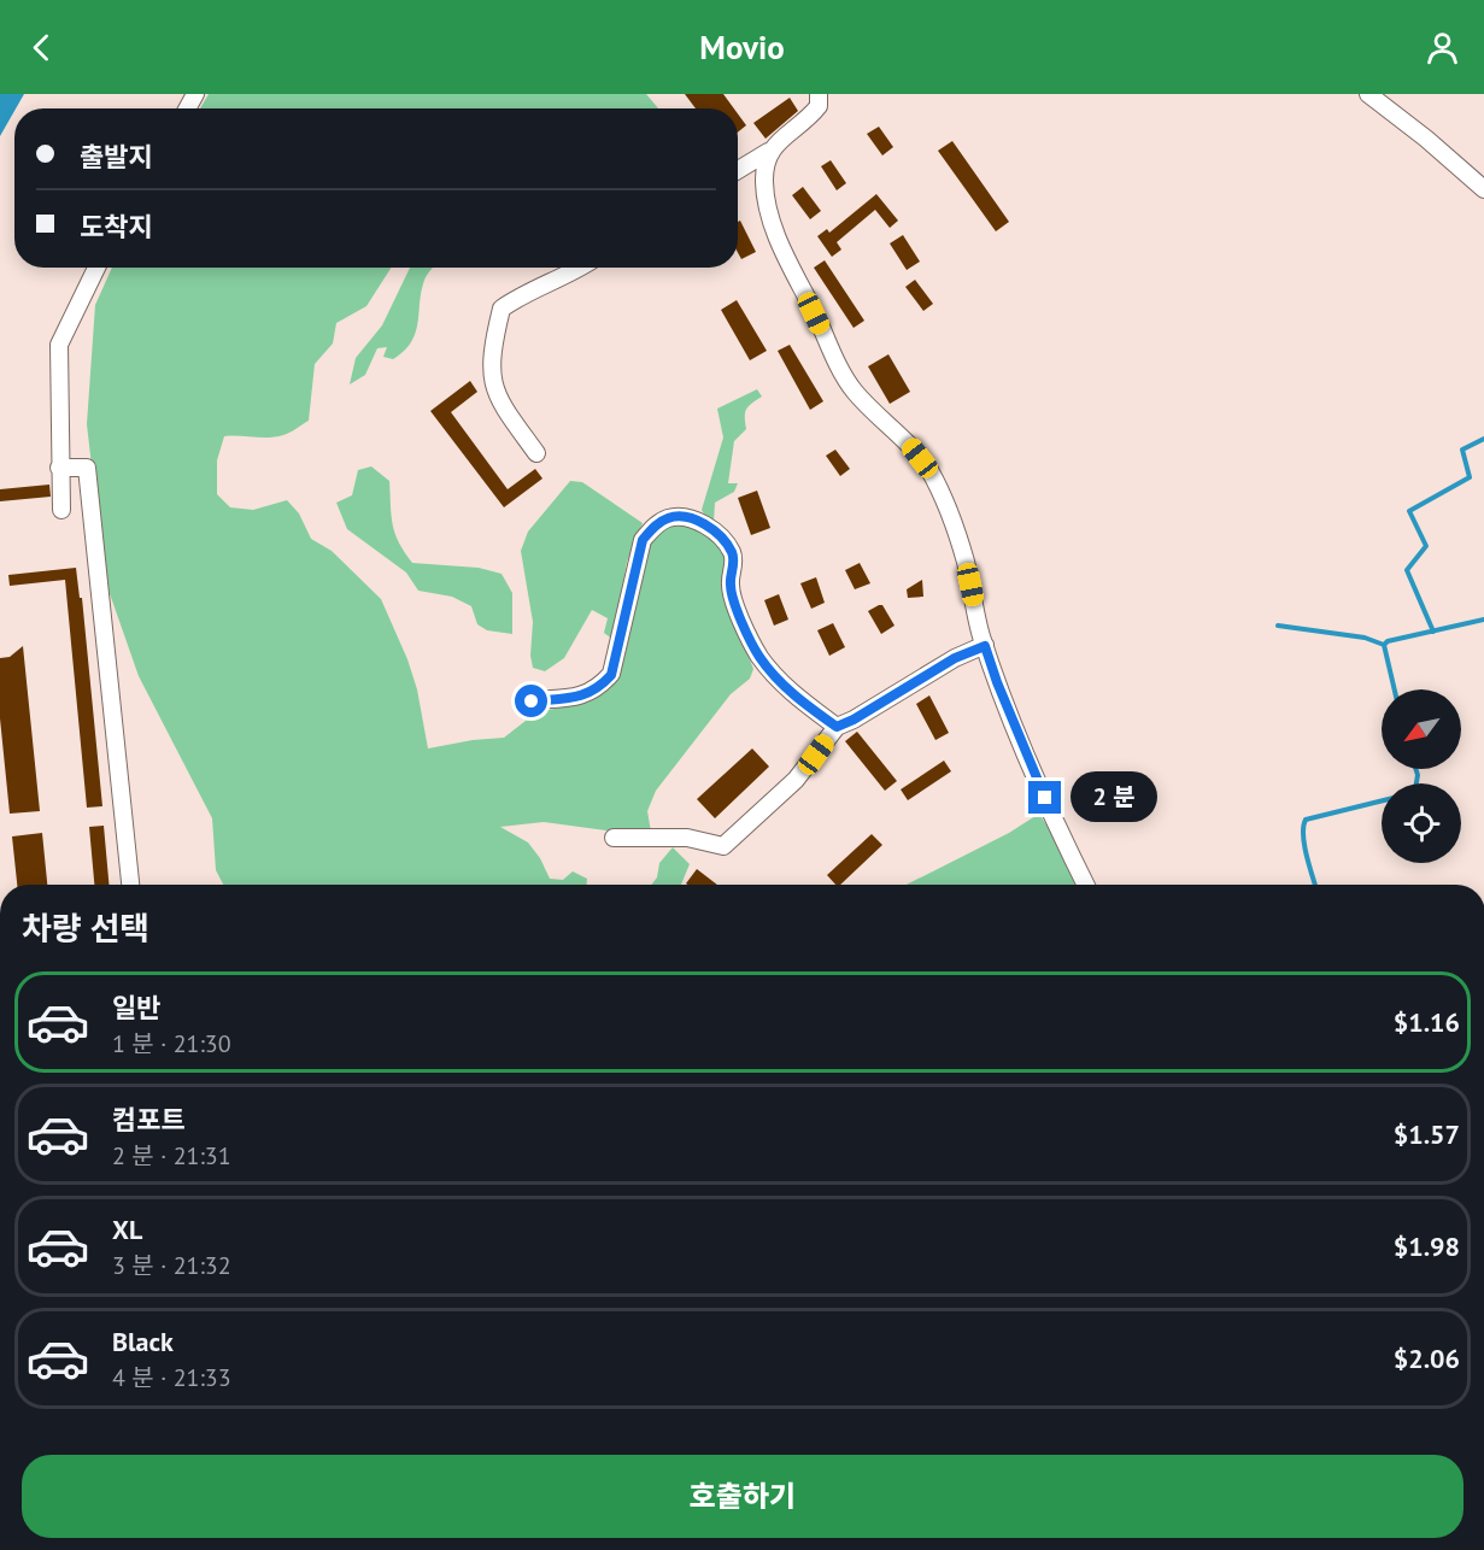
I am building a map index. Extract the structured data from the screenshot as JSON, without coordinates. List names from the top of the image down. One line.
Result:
{"north":"bottom left","page":{"header":"Movio","banner":["출발지","도착지"],"bubble":"2 분","heading":"차량 선택","list":[{"name":"일반","note":"1 분 · 21:30","value":"$1.16"},{"name":"컴포트","note":"2 분 · 21:31","value":"$1.57"},{"name":"XL","note":"3 분 · 21:32","value":"$1.98"},{"name":"Black","note":"4 분 · 21:33","value":"$2.06"}],"buttons":"호출하기"}}
